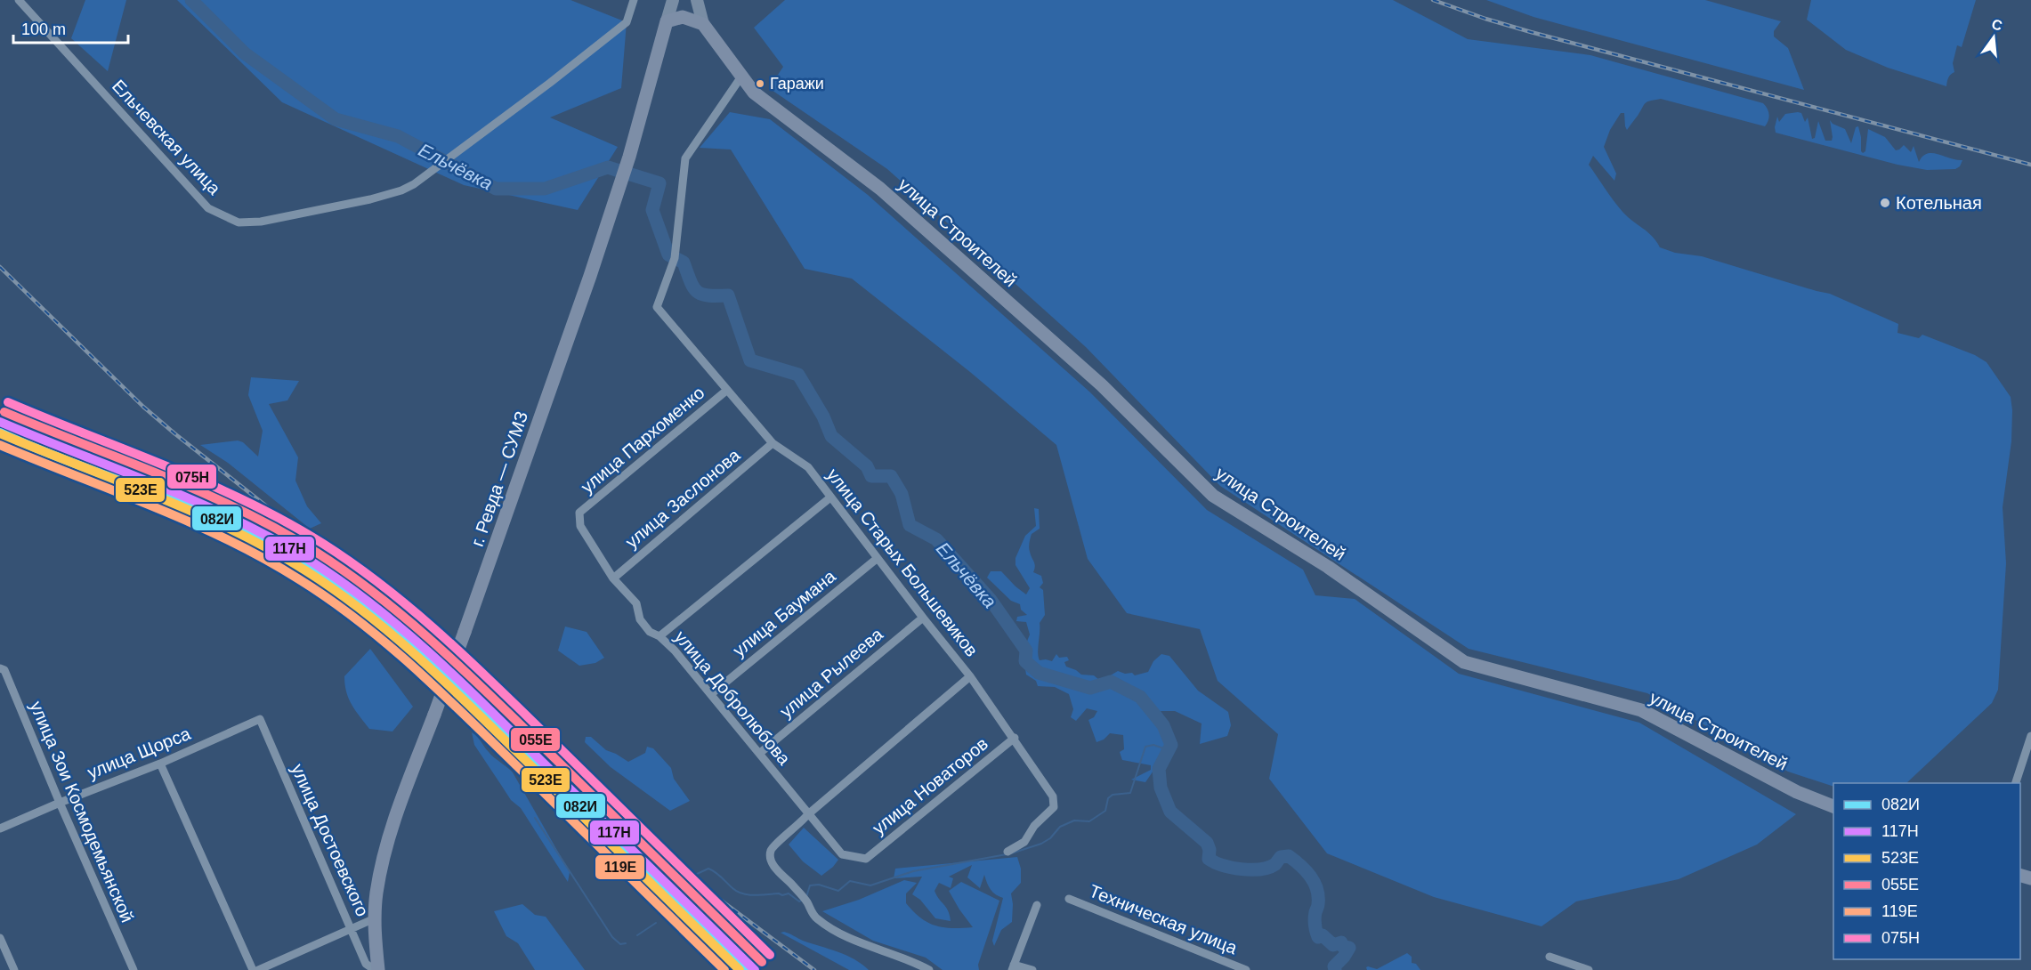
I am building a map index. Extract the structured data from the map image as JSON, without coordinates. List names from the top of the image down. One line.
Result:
{"streets":{"main road":["улица Строителей","г. Ревда — СУМЗ"],"street":["Ельчевская улица","улица Пархоменко","улица Заслонова","улица Старых Большевиков","улица Баумана","улица Рылеева","улица Добролюбова","улица Щорса","улица Новаторов","улица Зои Космодемьянской","улица Достоевского","Техническая улица"]},"crossings":[["улица Строителей","улица Старых Большевиков"],["улица Пархоменко","улица Старых Большевиков"],["улица Пархоменко","улица Добролюбова"],["г. Ревда — СУМЗ","улица Достоевского"],["улица Заслонова","улица Старых Большевиков"],["улица Заслонова","улица Добролюбова"],["улица Старых Большевиков","улица Баумана"],["улица Старых Большевиков","улица Рылеева"],["улица Старых Большевиков","улица Новаторов"],["улица Баумана","улица Добролюбова"],["улица Рылеева","улица Добролюбова"],["улица Добролюбова","улица Новаторов"],["улица Щорса","улица Зои Космодемьянской"],["улица Щорса","улица Достоевского"]],"water":["Ельчёвка"],"places":["Гаражи","Котельная"],"lines":["transit line 075Н","transit line 055Е","transit line 117Н","transit line 082И","transit line 523Е","transit line 119Е"],"legend":["082И","117Н","523Е","055Е","119Е","075Н"],"scale_bar":"100 m","north":"top"}
